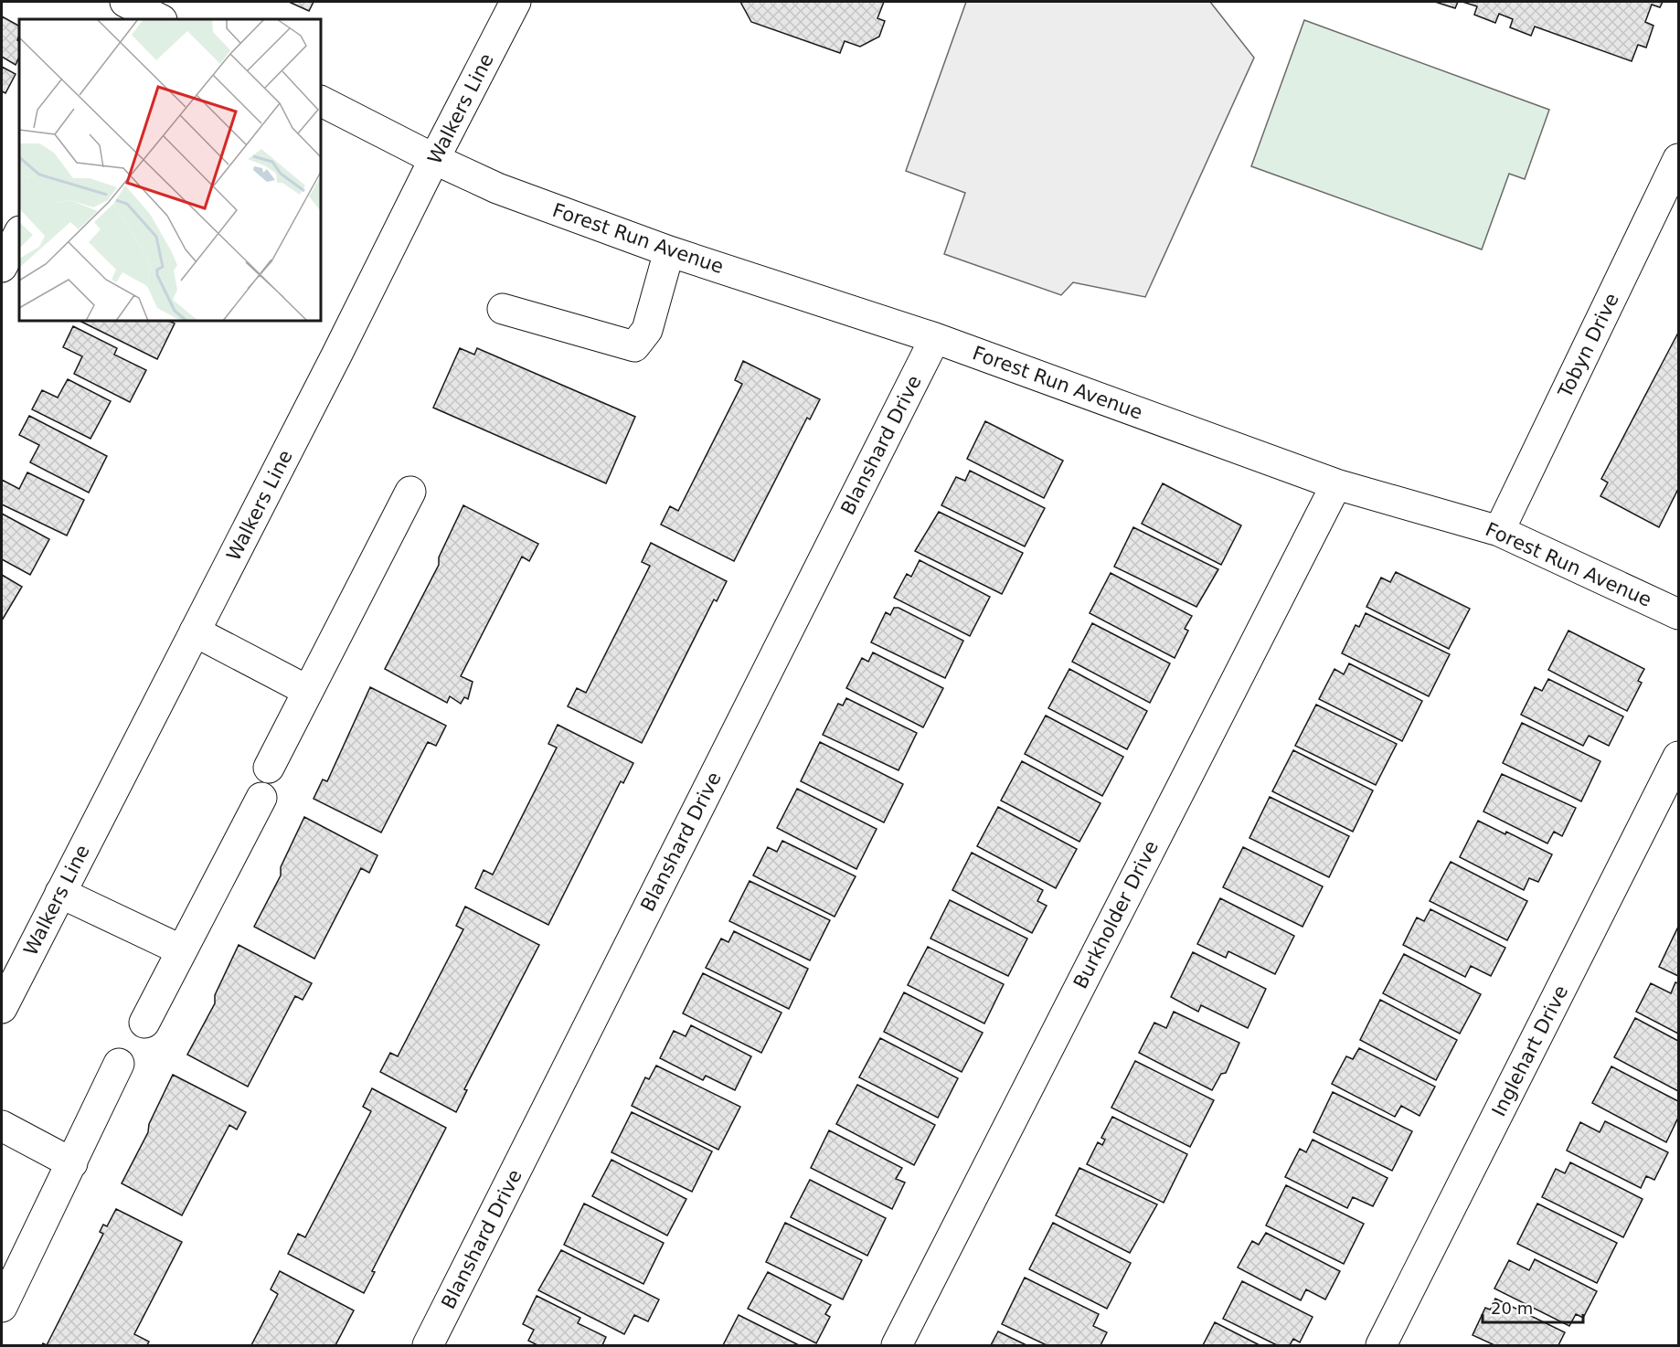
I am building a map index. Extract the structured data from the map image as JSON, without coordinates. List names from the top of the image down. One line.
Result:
{"streets":{"street":["Walkers Line","Forest Run Avenue","Tobyn Drive","Blanshard Drive","Burkholder Drive","Inglehart Drive"]},"crossings":[["Walkers Line","Forest Run Avenue"],["Forest Run Avenue","Tobyn Drive"],["Forest Run Avenue","Blanshard Drive"],["Forest Run Avenue","Burkholder Drive"]],"scale_bar":"20 m"}
